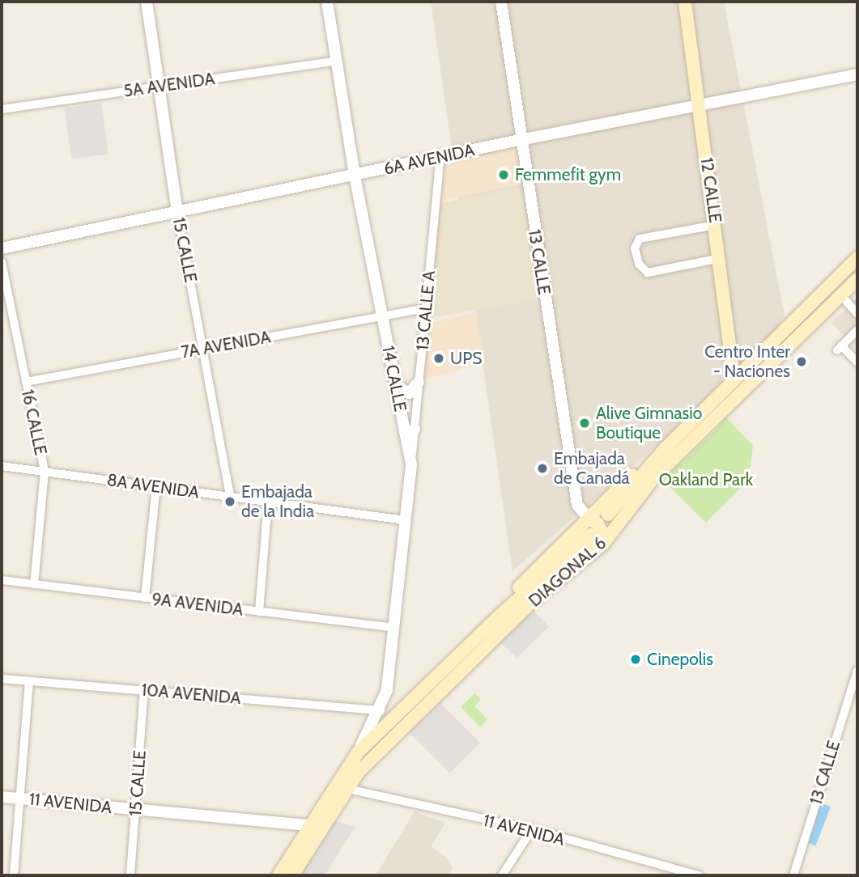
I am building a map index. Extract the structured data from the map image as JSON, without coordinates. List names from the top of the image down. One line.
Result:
{"streets":{"main road":["12 CALLE","DIAGONAL 6"],"street":["5A AVENIDA","6A AVENIDA","15 CALLE","13 CALLE","13 CALLE A","7A AVENIDA","14 CALLE","16 CALLE","8A AVENIDA","9A AVENIDA","10A AVENIDA","11 AVENIDA"]},"crossings":[["5A AVENIDA","15 CALLE"],["5A AVENIDA","14 CALLE"],["6A AVENIDA","12 CALLE"],["6A AVENIDA","15 CALLE"],["6A AVENIDA","13 CALLE"],["6A AVENIDA","13 CALLE A"],["6A AVENIDA","14 CALLE"],["12 CALLE","DIAGONAL 6"],["15 CALLE","7A AVENIDA"],["15 CALLE","8A AVENIDA"],["15 CALLE","10A AVENIDA"],["15 CALLE","11 AVENIDA"],["13 CALLE","DIAGONAL 6"],["13 CALLE A","7A AVENIDA"],["13 CALLE A","14 CALLE"],["7A AVENIDA","14 CALLE"],["7A AVENIDA","16 CALLE"],["14 CALLE","8A AVENIDA"],["14 CALLE","DIAGONAL 6"],["14 CALLE","9A AVENIDA"],["14 CALLE","10A AVENIDA"],["16 CALLE","8A AVENIDA"],["16 CALLE","9A AVENIDA"],["DIAGONAL 6","11 AVENIDA"]],"parks":["Oakland Park"],"places":["Femmefit gym","UPS","Centro Inter - Naciones","Alive Gimnasio Boutique","Embajada de Canadá","Embajada de la India","Cinepolis"]}
